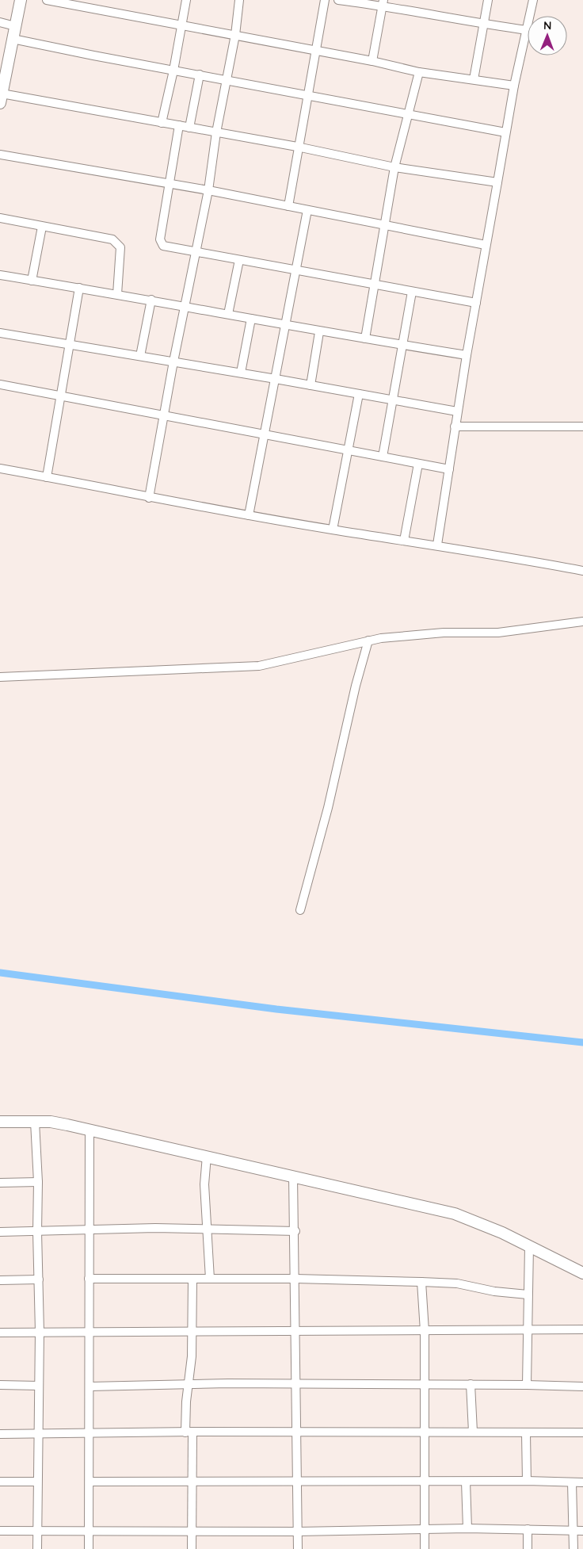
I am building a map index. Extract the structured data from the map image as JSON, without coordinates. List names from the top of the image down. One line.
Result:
{"north":"top"}
